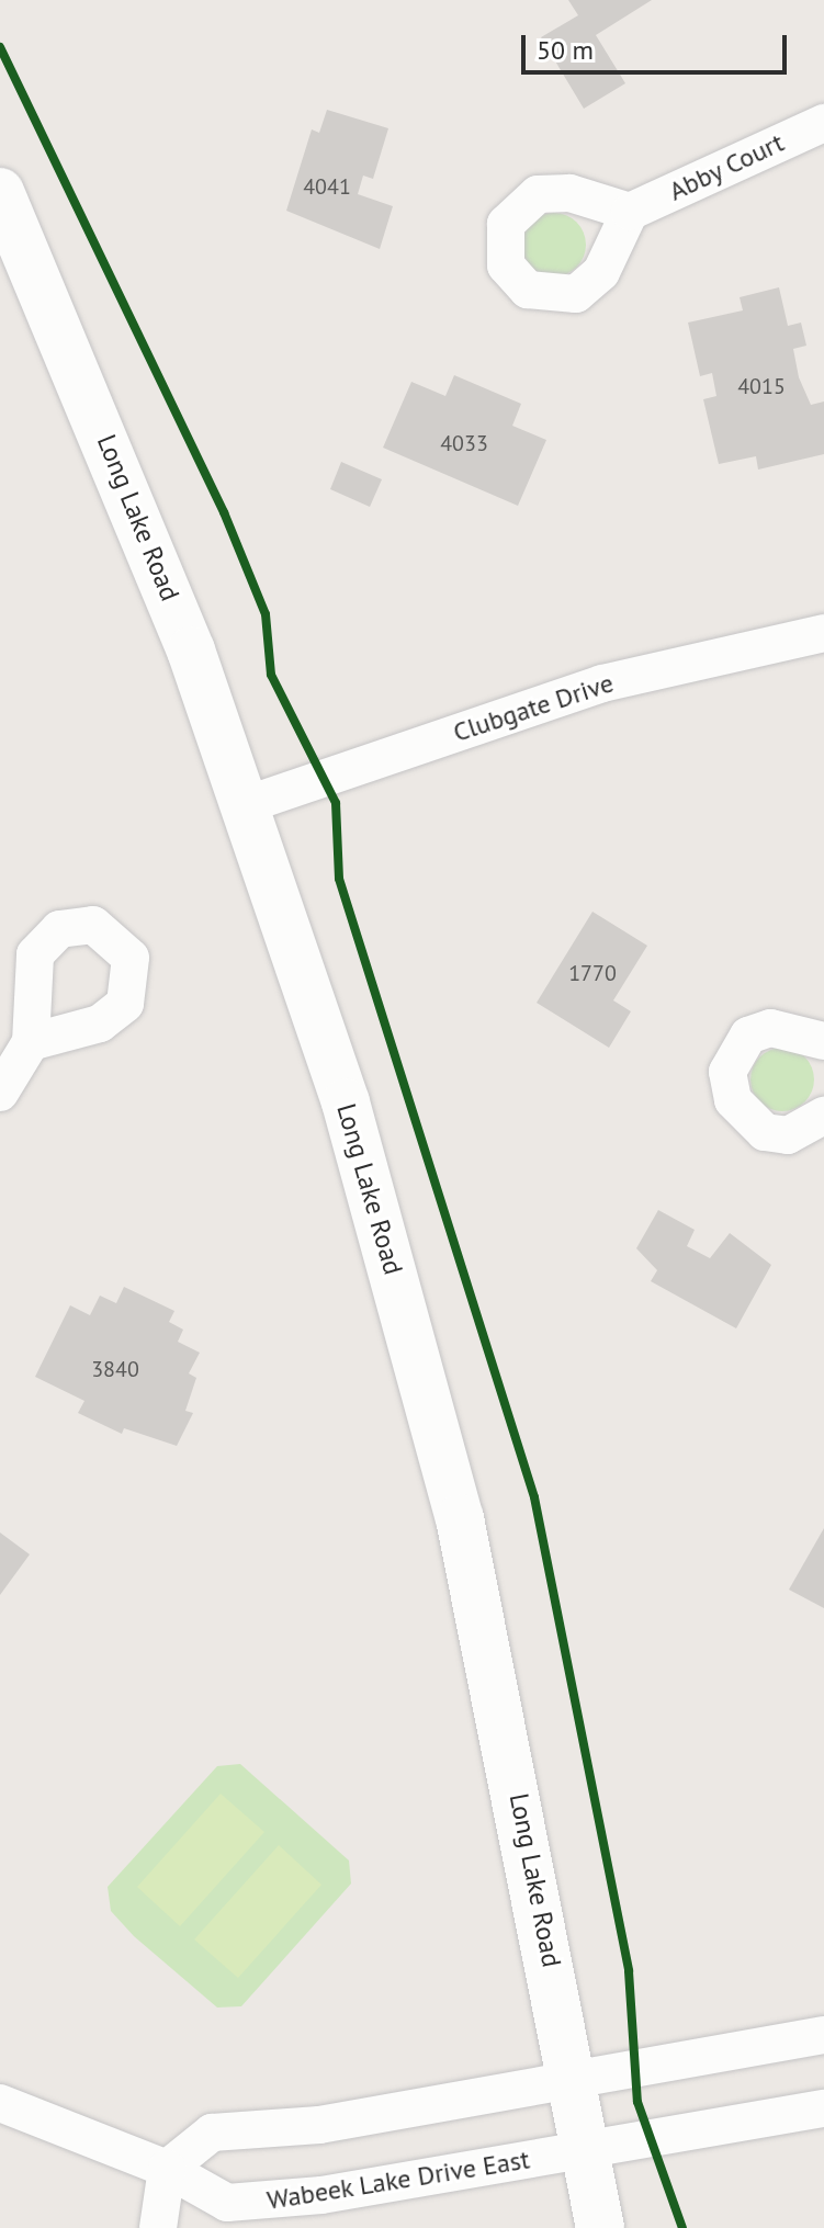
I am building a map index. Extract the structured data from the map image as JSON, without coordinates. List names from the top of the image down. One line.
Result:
{"streets":{"main road":["Long Lake Road"],"street":["Abby Court","Clubgate Drive","Wabeek Lake Drive East"]},"crossings":[["Long Lake Road","Clubgate Drive"],["Long Lake Road","Wabeek Lake Drive East"]],"house_numbers":["4041","4015","4033","1770","3840"],"scale_bar":"50 m"}
